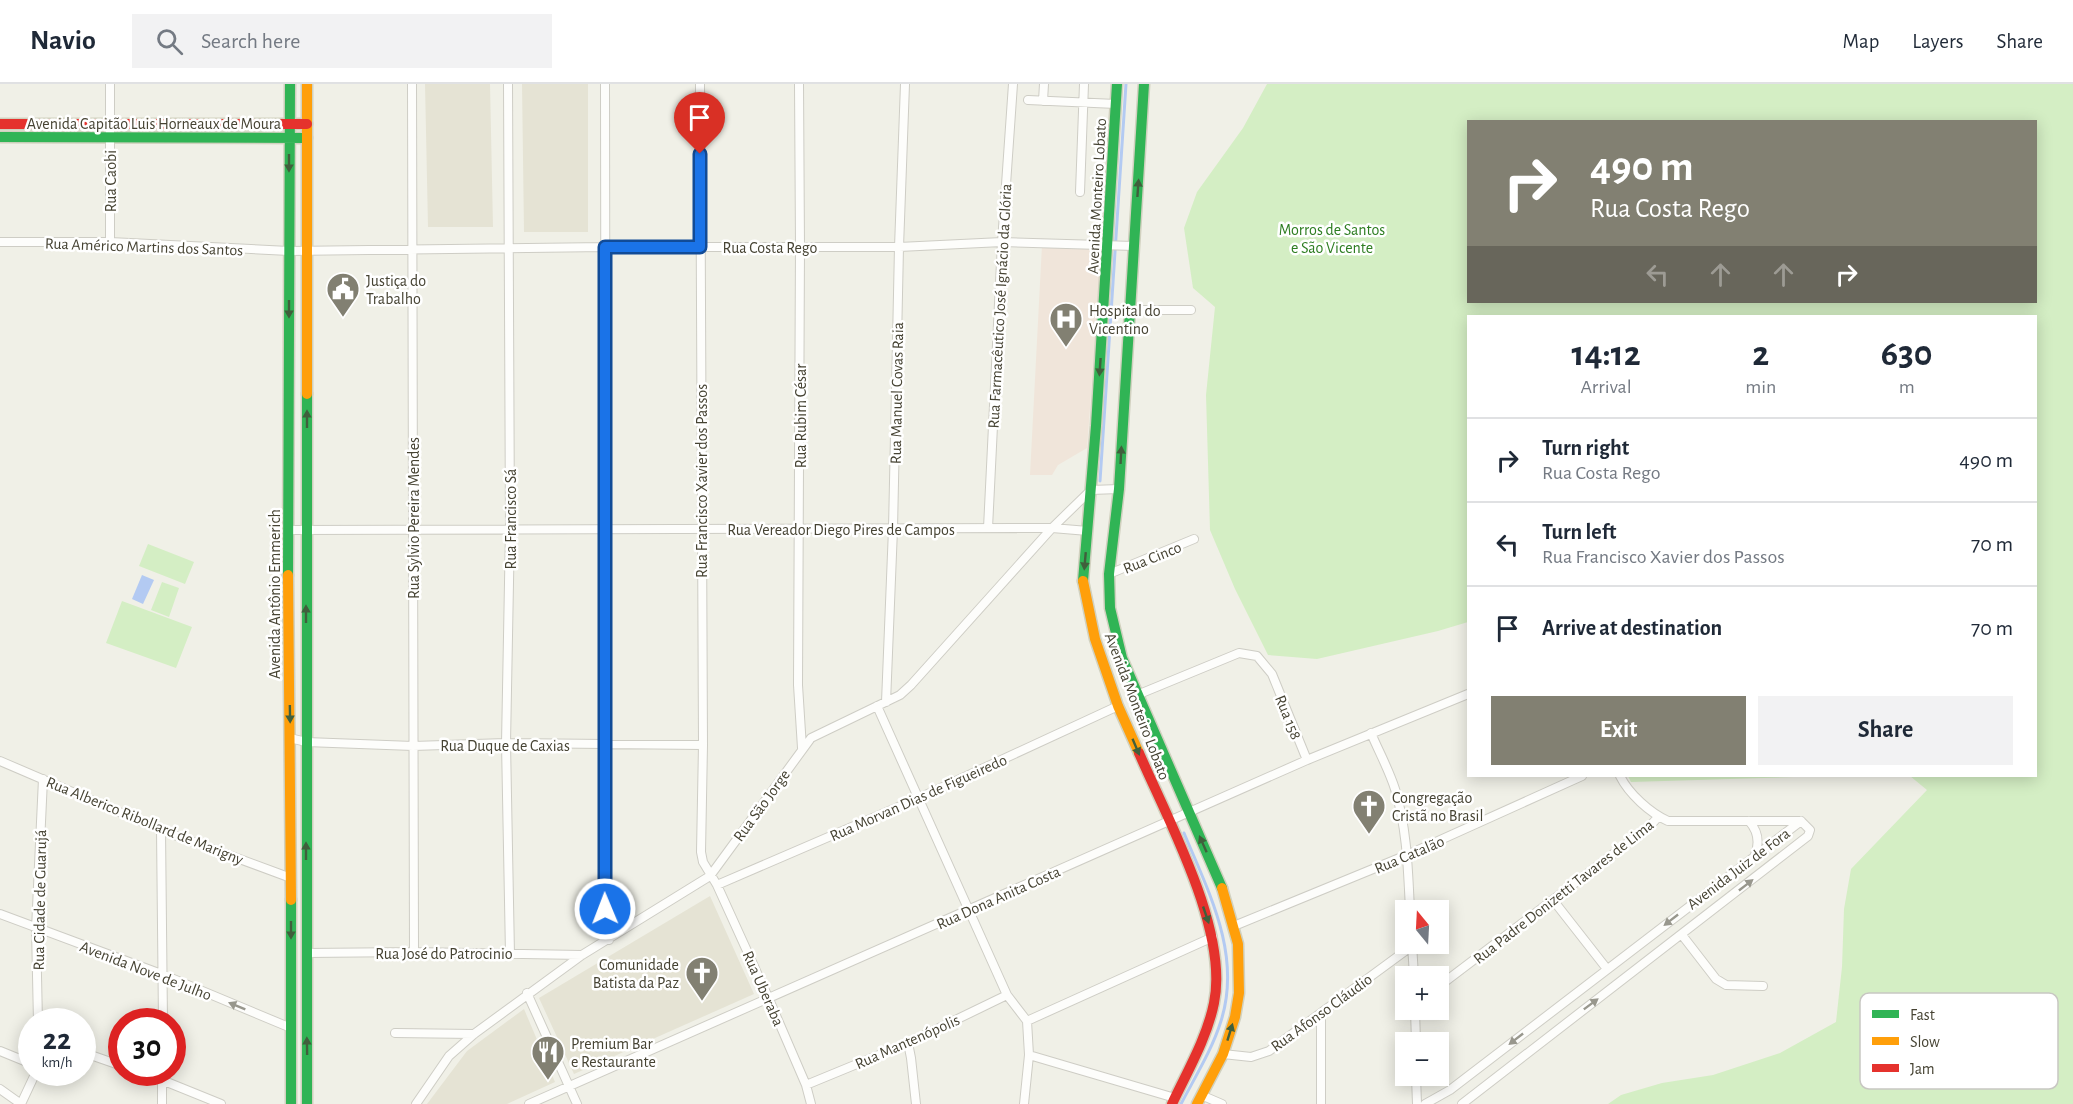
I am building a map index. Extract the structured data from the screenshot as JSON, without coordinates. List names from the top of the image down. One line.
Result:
{"streets":{"street":["Avenida Capitão Luis Horneaux de Moura","Rua Caobi","Avenida Monteiro Lobato","Rua Américo Martins dos Santos","Rua Costa Rego","Rua Farmacêutico José Ignácio da Glória","Rua Manuel Covas Raia","Rua Rubim César","Rua Francisco Xavier dos Passos","Rua Sylvio Pereira Mendes","Rua Francisco Sá","Rua Vereador Diego Pires de Campos","Rua Cinco","Avenida Antônio Emmerich","Rua 158","Rua Duque de Caxias","Rua Morvan Dias de Figueiredo","Rua São Jorge","Rua Alberico Ribollard de Marigny","Rua Catalão","Avenida Juiz de Fora","Rua Padre Donizetti Tavares de Lima","Rua Dona Anita Costa","Rua Cidade de Guarujá","Rua José do Patrocinio","Avenida Nove de Julho","Rua Uberaba","Rua Afonso Cláudio","Rua Mantenópolis"]},"crossings":[["Avenida Capitão Luis Horneaux de Moura","Rua Caobi"],["Avenida Capitão Luis Horneaux de Moura","Avenida Antônio Emmerich"],["Rua Caobi","Rua Américo Martins dos Santos"],["Avenida Monteiro Lobato","Rua Costa Rego"],["Avenida Monteiro Lobato","Rua Vereador Diego Pires de Campos"],["Avenida Monteiro Lobato","Rua Cinco"],["Avenida Monteiro Lobato","Rua 158"],["Avenida Monteiro Lobato","Rua Morvan Dias de Figueiredo"],["Avenida Monteiro Lobato","Rua São Jorge"],["Avenida Monteiro Lobato","Rua Catalão"],["Avenida Monteiro Lobato","Rua Dona Anita Costa"],["Avenida Monteiro Lobato","Rua Afonso Cláudio"],["Rua Américo Martins dos Santos","Rua Costa Rego"],["Rua Américo Martins dos Santos","Avenida Antônio Emmerich"],["Rua Costa Rego","Rua Farmacêutico José Ignácio da Glória"],["Rua Costa Rego","Rua Manuel Covas Raia"],["Rua Costa Rego","Rua Rubim César"],["Rua Costa Rego","Rua Francisco Xavier dos Passos"],["Rua Costa Rego","Rua Sylvio Pereira Mendes"],["Rua Costa Rego","Rua Francisco Sá"],["Rua Costa Rego","Avenida Antônio Emmerich"],["Rua Farmacêutico José Ignácio da Glória","Rua Vereador Diego Pires de Campos"],["Rua Manuel Covas Raia","Rua Vereador Diego Pires de Campos"],["Rua Manuel Covas Raia","Rua São Jorge"],["Rua Rubim César","Rua Vereador Diego Pires de Campos"],["Rua Rubim César","Rua São Jorge"],["Rua Francisco Xavier dos Passos","Rua Vereador Diego Pires de Campos"],["Rua Francisco Xavier dos Passos","Rua Duque de Caxias"],["Rua Francisco Xavier dos Passos","Rua São Jorge"],["Rua Francisco Xavier dos Passos","Rua Uberaba"],["Rua Sylvio Pereira Mendes","Rua Vereador Diego Pires de Campos"],["Rua Sylvio Pereira Mendes","Rua Duque de Caxias"],["Rua Sylvio Pereira Mendes","Rua José do Patrocinio"],["Rua Francisco Sá","Rua Vereador Diego Pires de Campos"],["Rua Francisco Sá","Rua Duque de Caxias"],["Rua Francisco Sá","Rua José do Patrocinio"],["Rua Vereador Diego Pires de Campos","Avenida Antônio Emmerich"],["Rua Vereador Diego Pires de Campos","Rua São Jorge"],["Avenida Antônio Emmerich","Rua Duque de Caxias"],["Avenida Antônio Emmerich","Rua Alberico Ribollard de Marigny"],["Avenida Antônio Emmerich","Rua José do Patrocinio"],["Avenida Antônio Emmerich","Avenida Nove de Julho"],["Rua 158","Rua Dona Anita Costa"],["Rua Morvan Dias de Figueiredo","Rua Uberaba"],["Rua São Jorge","Rua José do Patrocinio"],["Rua São Jorge","Rua Uberaba"],["Rua Alberico Ribollard de Marigny","Rua Cidade de Guarujá"],["Rua Dona Anita Costa","Rua Uberaba"],["Rua Cidade de Guarujá","Avenida Nove de Julho"],["Rua Uberaba","Rua Mantenópolis"]],"one_way":["Avenida Nove de Julho"],"parks":["Morros de Santos e São Vicente"],"places":{"public building":["Justiça do Trabalho"],"hospital":["Hospital do Vicentino"],"church":["Congregação Cristã no Brasil","Comunidade Batista da Paz"],"restaurant":["Premium Bar e Restaurante"]},"legend":["Fast","Slow","Jam"],"north":"top","page":{"header":"Navio","search":"Search here","nav":["Map","Layers","Share"],"turn":["490 m","Rua Costa Rego"],"eta":["14:12","Arrival","2","min","630","m"],"list":[{"name":"Turn right","note":"Rua Costa Rego","value":"490 m"},{"name":"Turn left","note":"Rua Francisco Xavier dos Passos","value":"70 m"},{"name":"Arrive at destination","value":"70 m"}],"buttons":["Exit","Share"],"map_buttons":["+","−"],"speed":"22 km/h","limit":"30"}}
